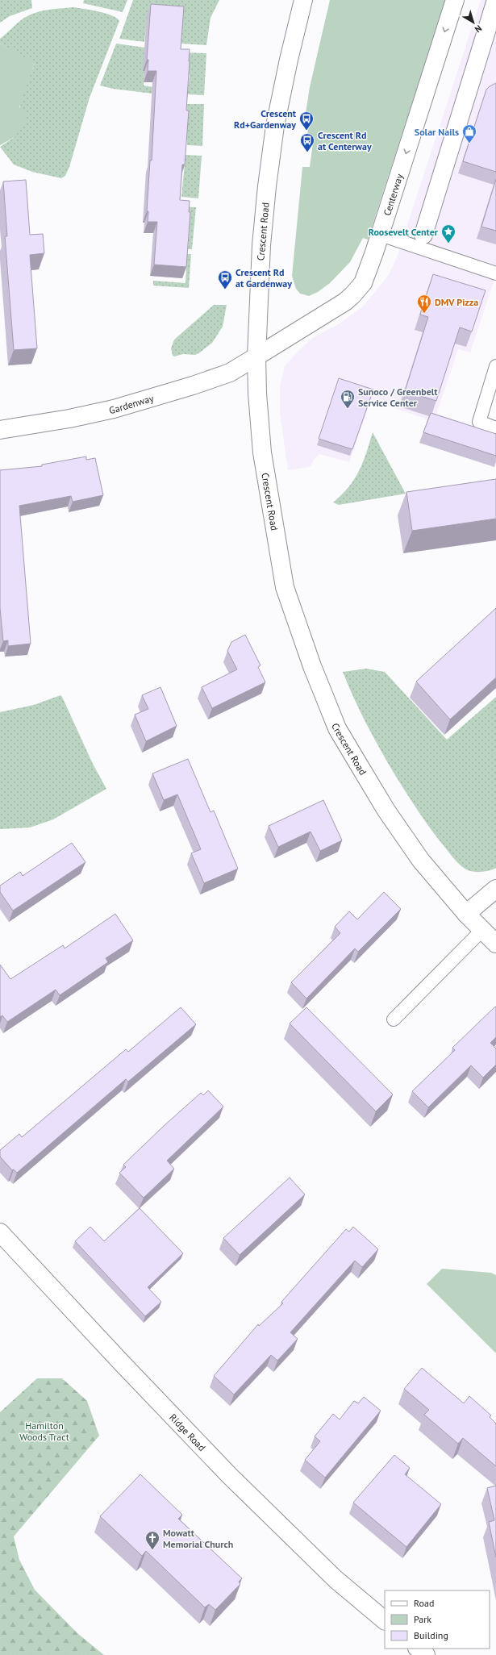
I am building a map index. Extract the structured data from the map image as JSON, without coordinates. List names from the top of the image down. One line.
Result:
{"streets":{"street":["Centerway","Crescent Road","Gardenway","Ridge Road"]},"crossings":[["Centerway","Crescent Road"],["Centerway","Gardenway"],["Crescent Road","Gardenway"]],"parks":["Hamilton Woods Tract"],"places":{"bus stop":["Crescent Rd+Gardenway","Crescent Rd at Centerway","Crescent Rd at Gardenway"],"shop":["Solar Nails"],"place":["Roosevelt Center"],"restaurant":["DMV Pizza"],"fuel station":["Sunoco / Greenbelt Service Center"],"church":["Mowatt Memorial Church"]},"legend":["Road","Park","Building"],"north":"bottom right"}
